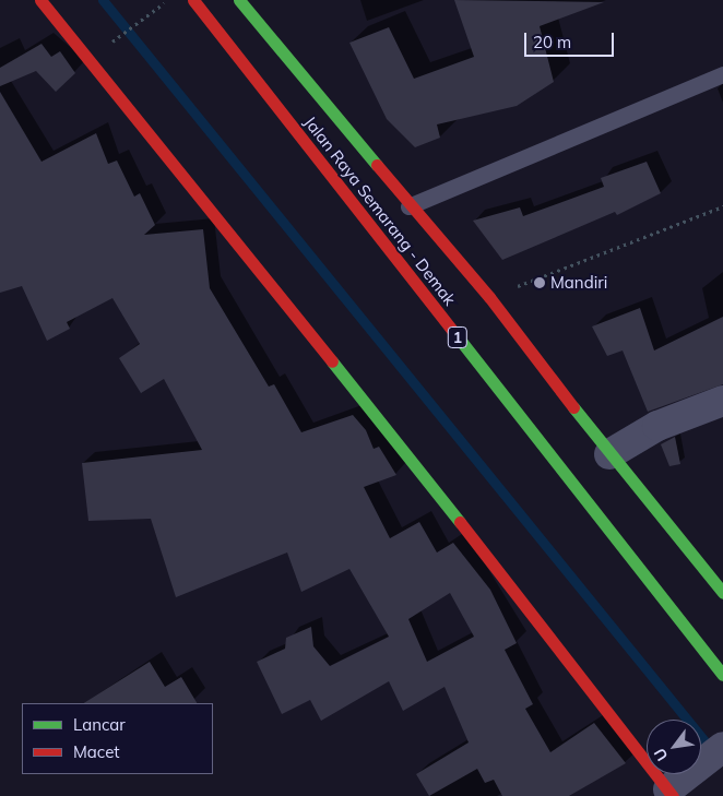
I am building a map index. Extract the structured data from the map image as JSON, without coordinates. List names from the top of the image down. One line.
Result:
{"streets":{"main road":["Jalan Raya Semarang - Demak","1"]},"places":["Mandiri"],"legend":["Lancar","Macet"],"scale_bar":"20 m","north":"bottom left"}
